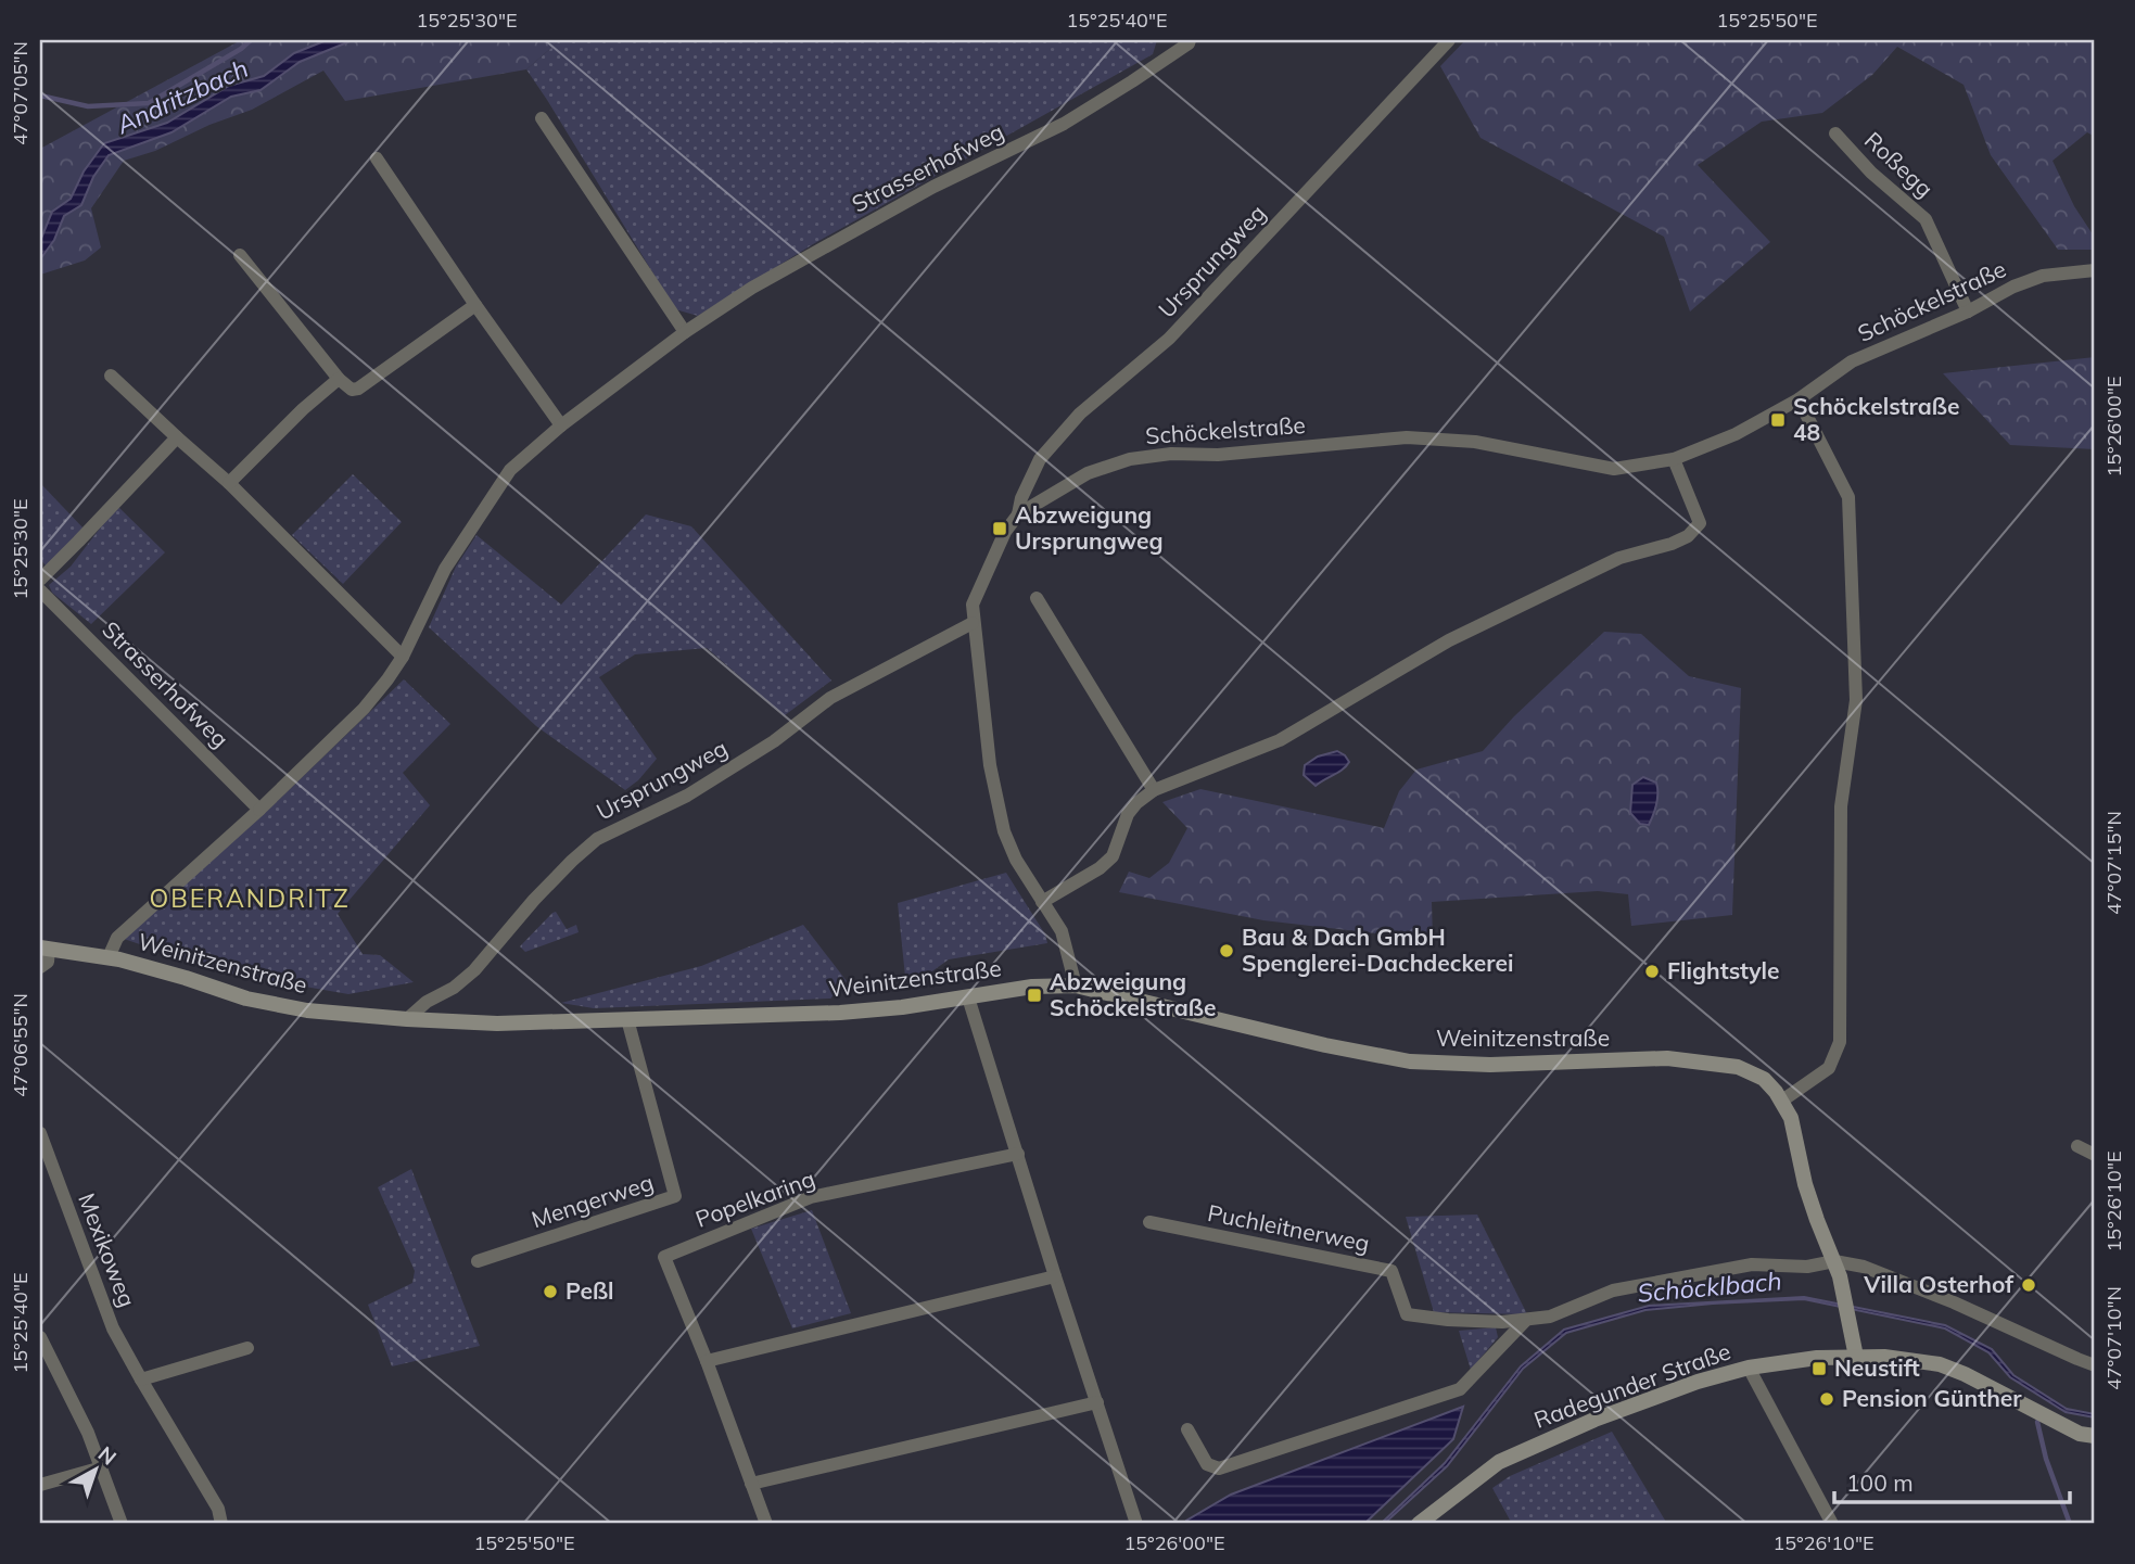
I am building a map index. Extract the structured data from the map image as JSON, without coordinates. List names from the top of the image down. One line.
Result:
{"streets":{"main road":["Weinitzenstraße","Radegunder Straße"],"street":["Roßegg","Strasserhofweg","Ursprungweg","Schöckelstraße","Popelkaring","Mengerweg","Puchleitnerweg","Mexikoweg"]},"crossings":[["Roßegg","Schöckelstraße"],["Strasserhofweg","Weinitzenstraße"],["Ursprungweg","Schöckelstraße"],["Ursprungweg","Weinitzenstraße"],["Schöckelstraße","Weinitzenstraße"],["Weinitzenstraße","Mengerweg"],["Weinitzenstraße","Puchleitnerweg"],["Weinitzenstraße","Radegunder Straße"]],"districts":["OBERANDRITZ"],"water":["Andritzbach","Schöcklbach"],"places":{"transit":["Schöckelstraße 48","Abzweigung Ursprungweg","Abzweigung Schöckelstraße","Neustift"],"other":["Bau & Dach GmbH Spenglerei-Dachdeckerei","Flightstyle","Villa Osterhof","Peßl","Pension Günther"]},"scale_bar":"100 m","north":"top right","coordinates":["15°25'30\"E","15°25'40\"E","15°25'50\"E","47°07'05\"N","15°26'00\"E","47°07'15\"N","47°06'55\"N","15°26'10\"E","47°07'10\"N"]}
